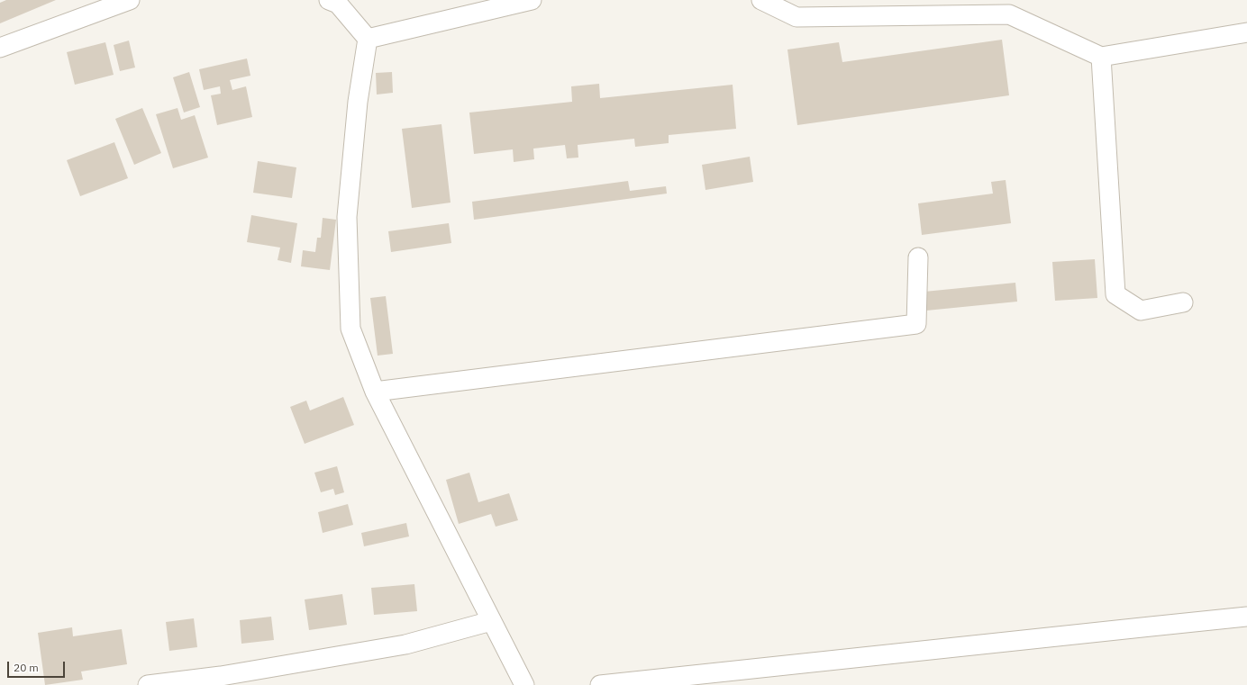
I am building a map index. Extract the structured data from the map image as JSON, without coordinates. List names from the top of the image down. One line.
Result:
{"scale_bar":"20 m"}
